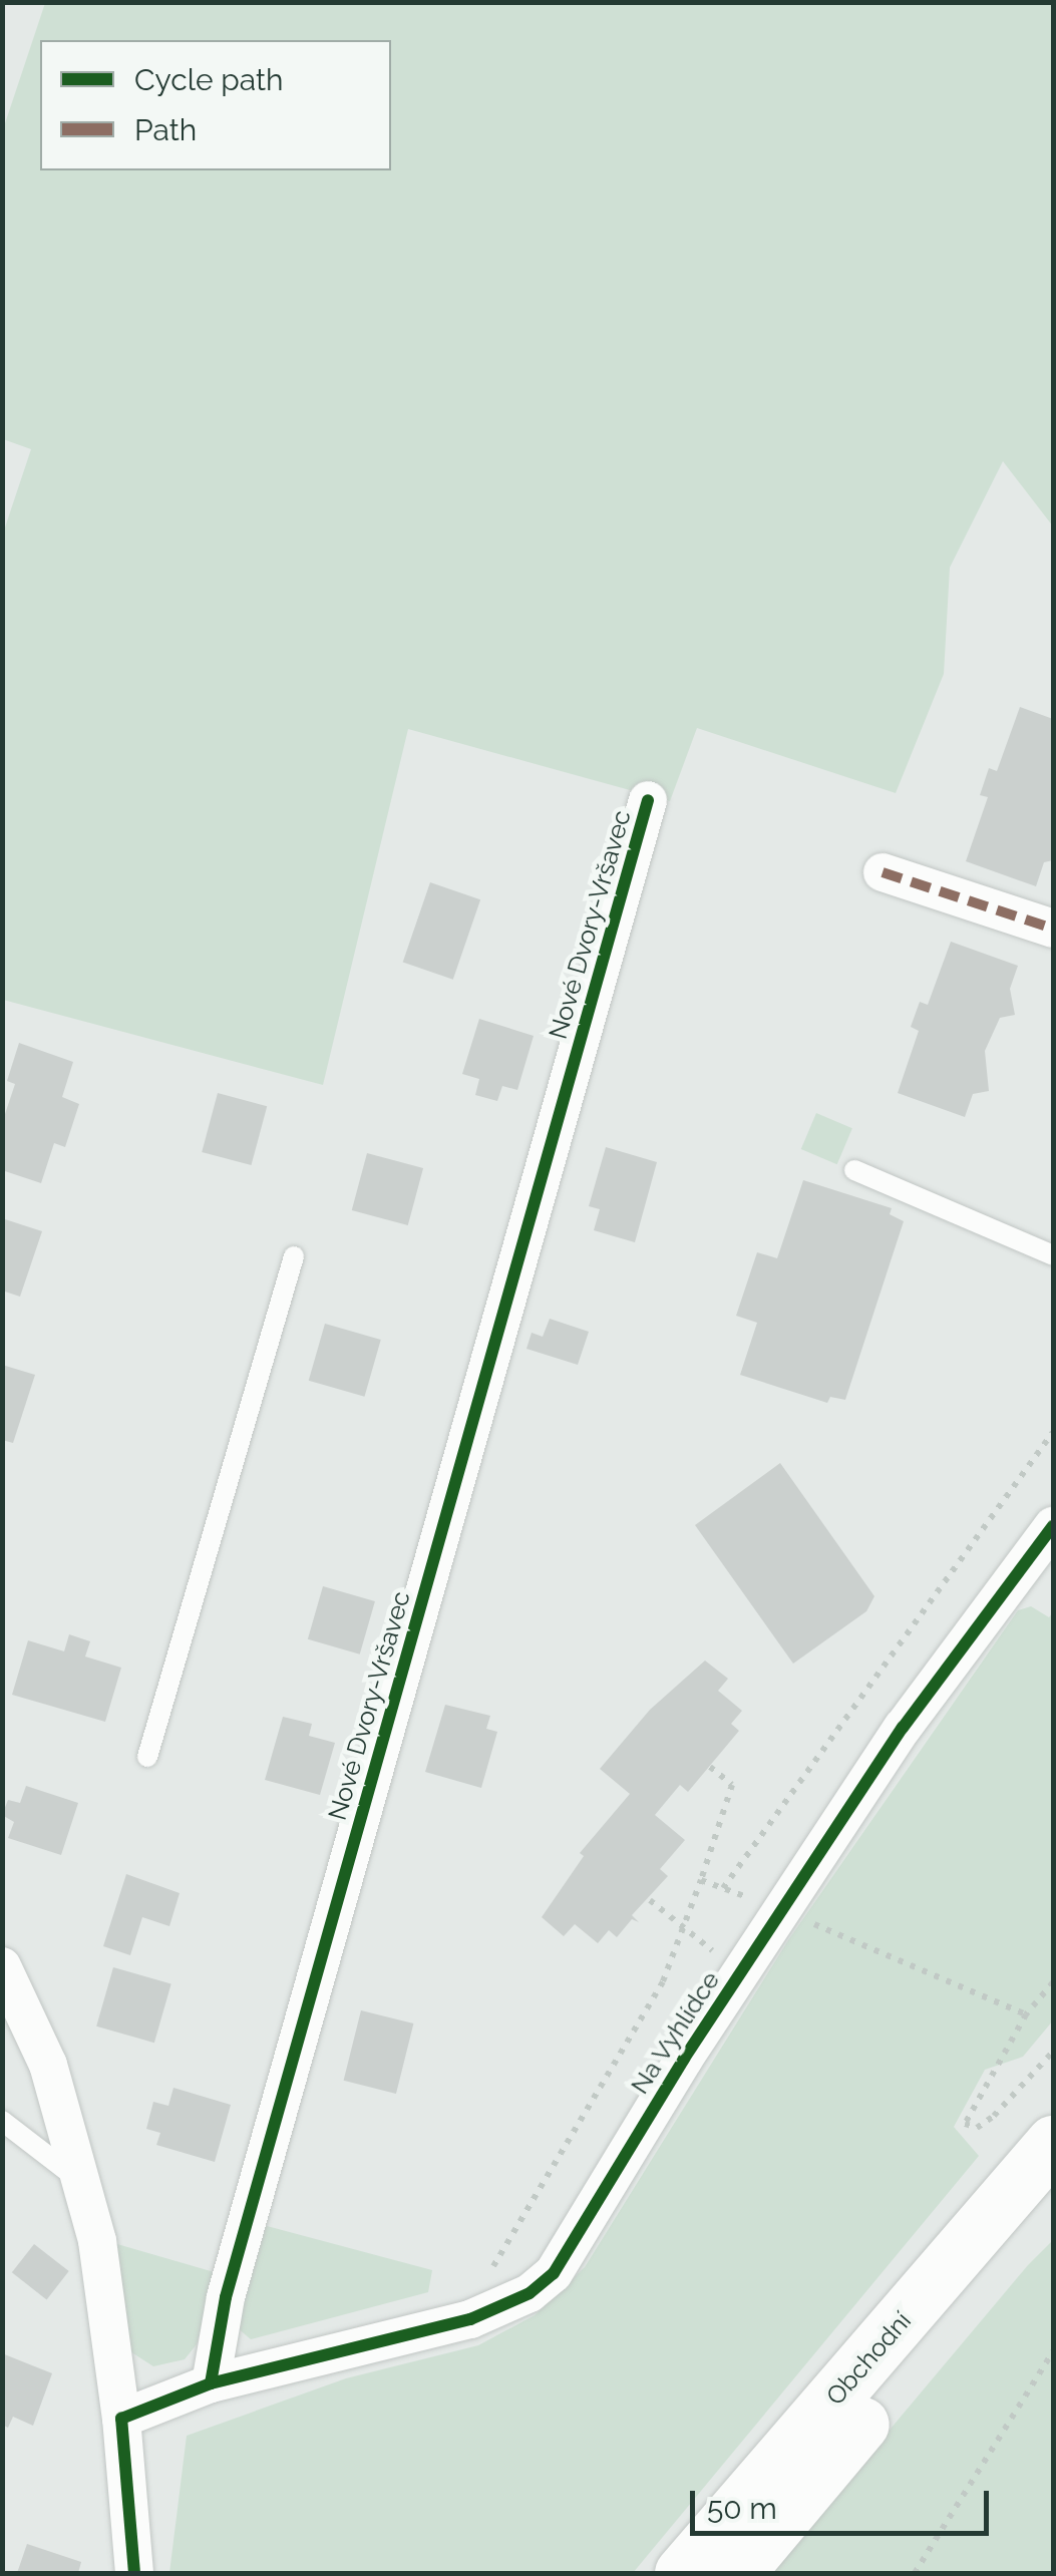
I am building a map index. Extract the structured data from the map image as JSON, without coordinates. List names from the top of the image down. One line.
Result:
{"streets":{"main road":["Obchodní"],"street":["Nové Dvory-Vršavec","Na Vyhlídce"]},"crossings":[["Nové Dvory-Vršavec","Na Vyhlídce"]],"legend":["Cycle path","Path"],"scale_bar":"50 m"}
